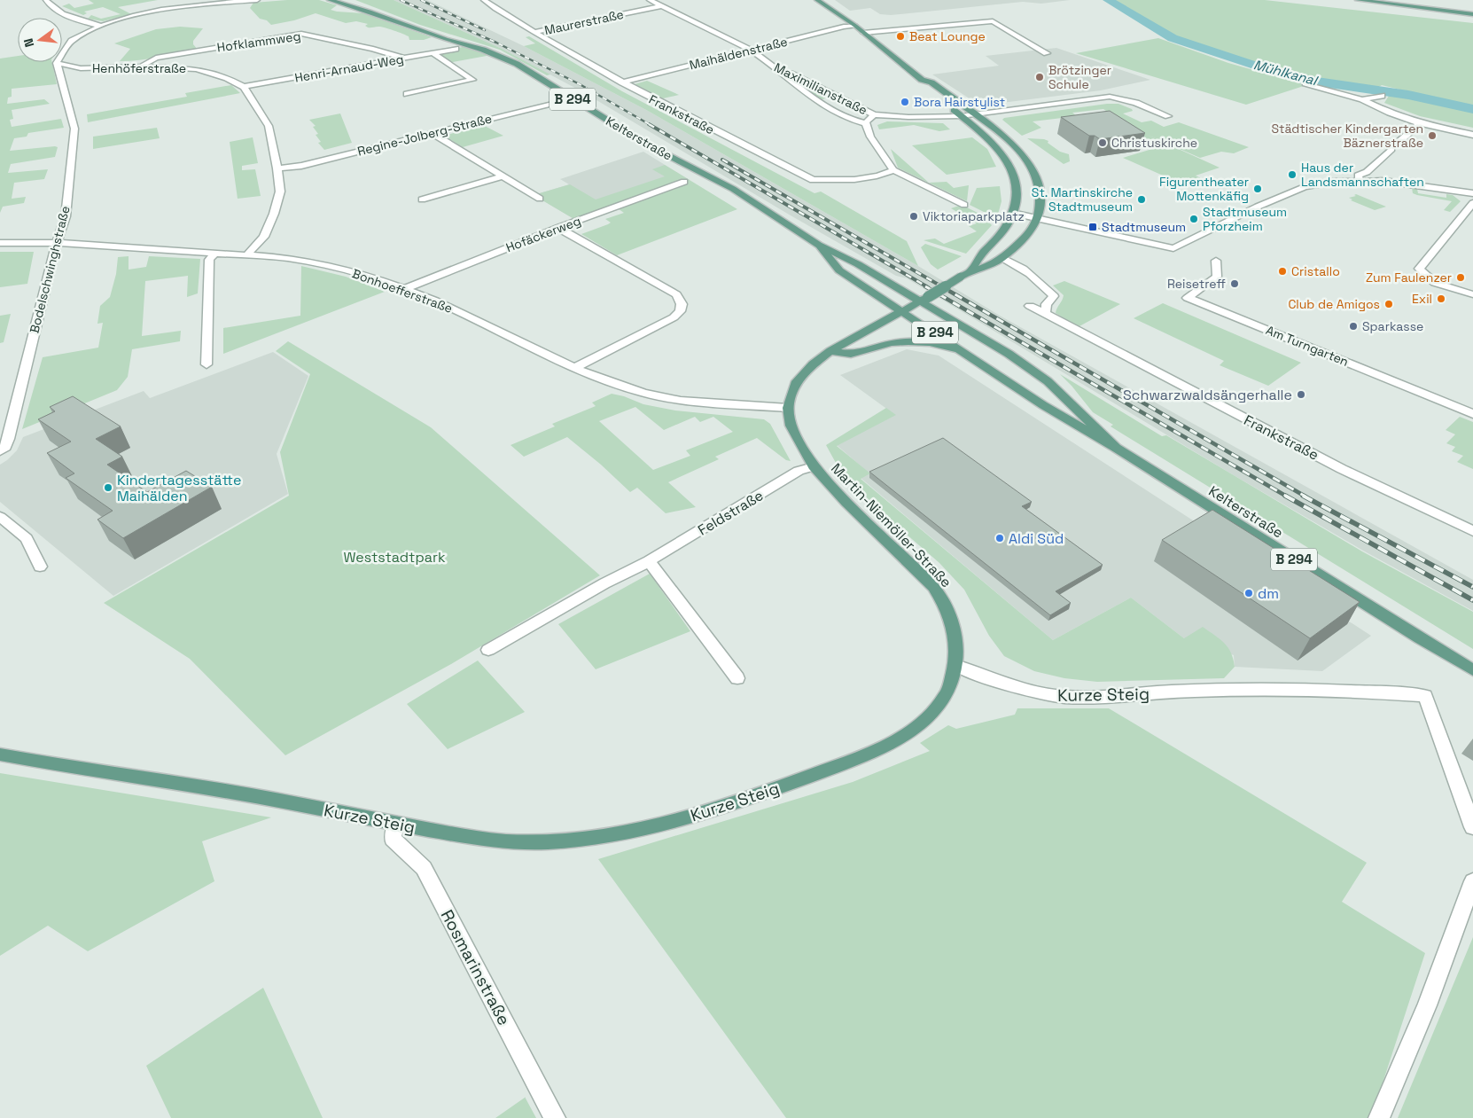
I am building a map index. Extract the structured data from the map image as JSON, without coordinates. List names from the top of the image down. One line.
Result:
{"streets":{"main road":["B 294","Kelterstraße","Martin-Niemöller-Straße","Kurze Steig"],"street":["Maurerstraße","Hofklammweg","Maihäldenstraße","Henhöferstraße","Henri-Arnaud-Weg","Maximilianstraße","Frankstraße","Regine-Jolberg-Straße","Hofäckerweg","Bodelschwinghstraße","Bonhoefferstraße","Am Turngarten","Feldstraße","Rosmarinstraße"]},"crossings":[["Maurerstraße","Maximilianstraße"],["Maurerstraße","Frankstraße"],["Hofklammweg","Henhöferstraße"],["Hofklammweg","Henri-Arnaud-Weg"],["Maihäldenstraße","Maximilianstraße"],["Maihäldenstraße","Frankstraße"],["Henhöferstraße","Henri-Arnaud-Weg"],["Henhöferstraße","Regine-Jolberg-Straße"],["Henhöferstraße","Bodelschwinghstraße"],["Henhöferstraße","Bonhoefferstraße"],["Regine-Jolberg-Straße","Kelterstraße"],["Kelterstraße","Martin-Niemöller-Straße"],["Hofäckerweg","Bonhoefferstraße"],["Bodelschwinghstraße","Bonhoefferstraße"],["Bonhoefferstraße","Martin-Niemöller-Straße"],["Feldstraße","Martin-Niemöller-Straße"],["Martin-Niemöller-Straße","Kurze Steig"],["Kurze Steig","Rosmarinstraße"]],"water":["Mühlkanal"],"parks":["Weststadtpark"],"places":{"other":["Beat Lounge","Brötzinger Schule","Bora Hairstylist","Städtischer Kindergarten Bäznerstraße","Christuskirche","Haus der Landsmannschaften","Figurentheater Mottenkäfig","St. Martinskirche Stadtmuseum","Viktoriaparkplatz","Stadtmuseum Pforzheim","Cristallo","Zum Faulenzer","Reisetreff","Exil","Club de Amigos","Sparkasse","Schwarzwaldsängerhalle","Kindertagesstätte Maihälden","Aldi Süd","dm"],"transit":["Stadtmuseum"]},"north":"left"}
